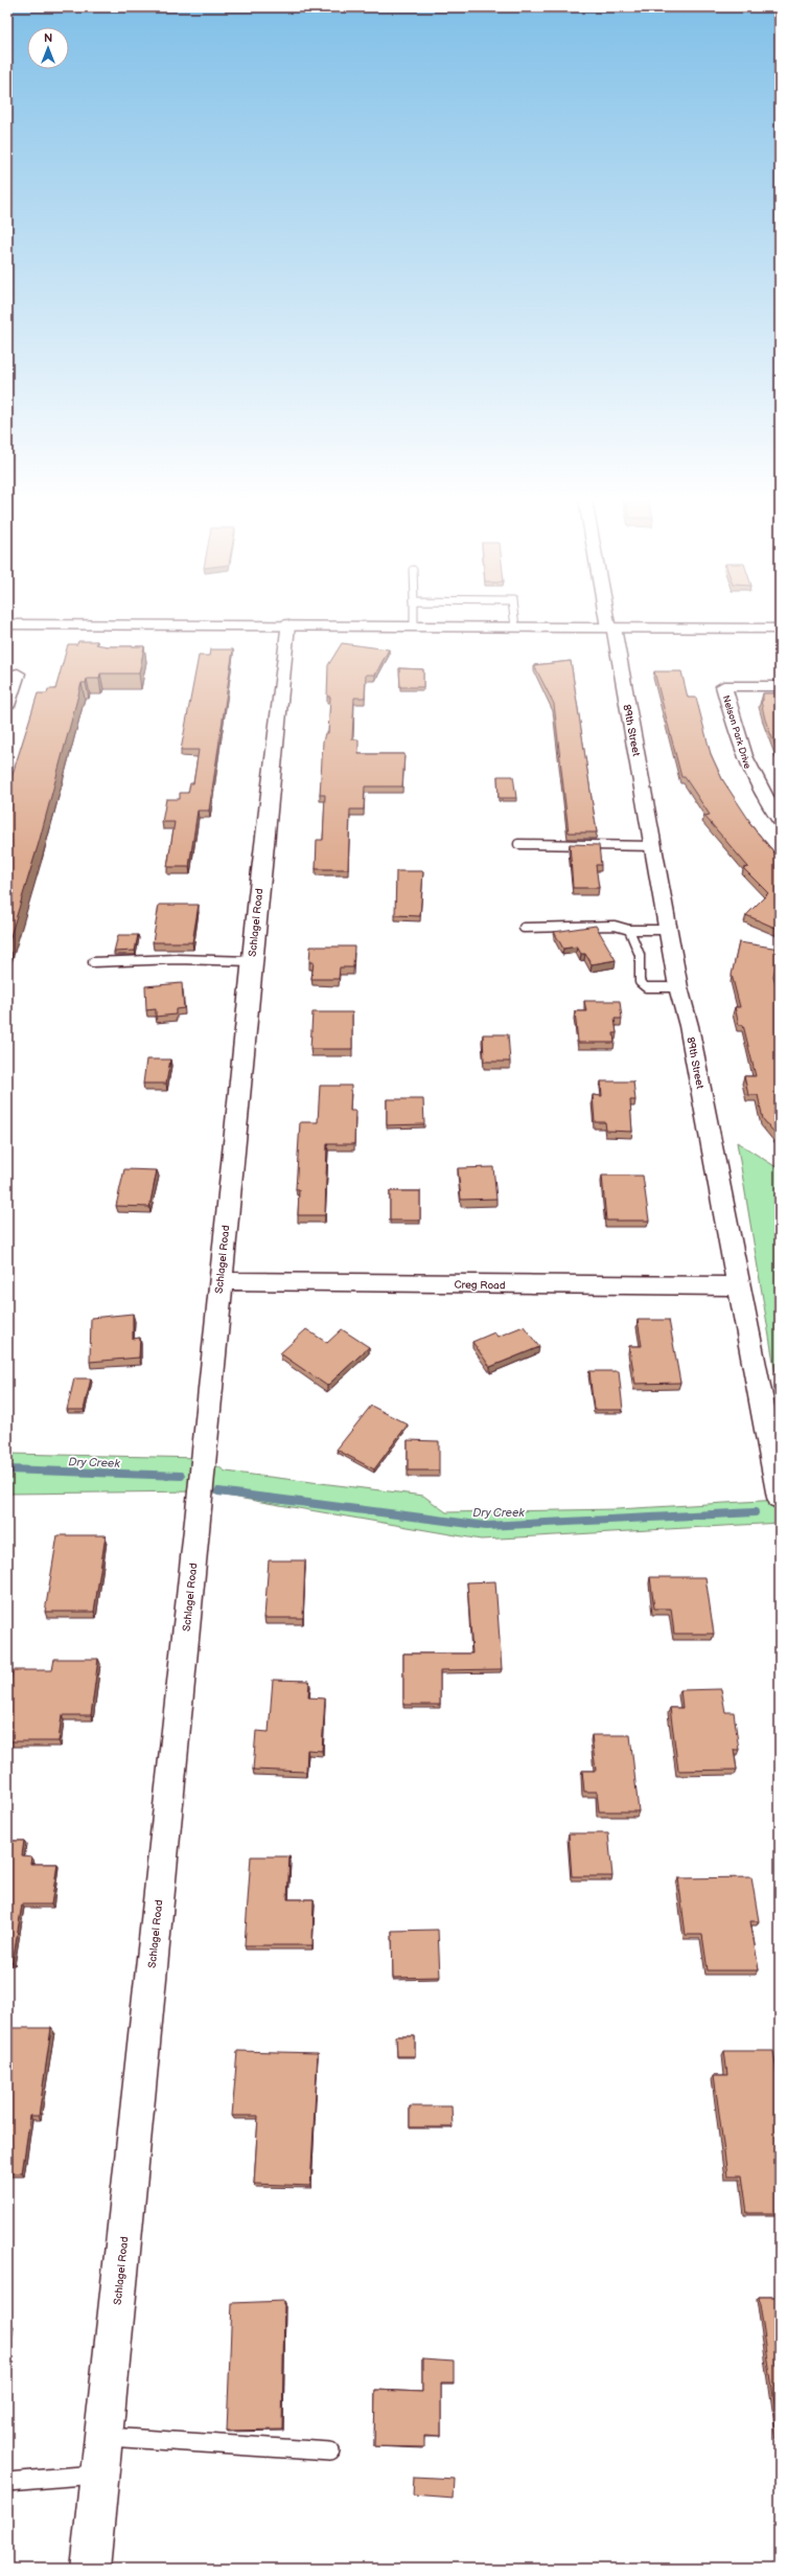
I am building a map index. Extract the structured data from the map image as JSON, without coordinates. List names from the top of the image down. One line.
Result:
{"streets":{"street":["89th Street","Nelson Park Drive","Schlagel Road","Creg Road"]},"crossings":[["89th Street","Creg Road"],["Schlagel Road","Creg Road"]],"water":["Dry Creek"],"north":"top"}
